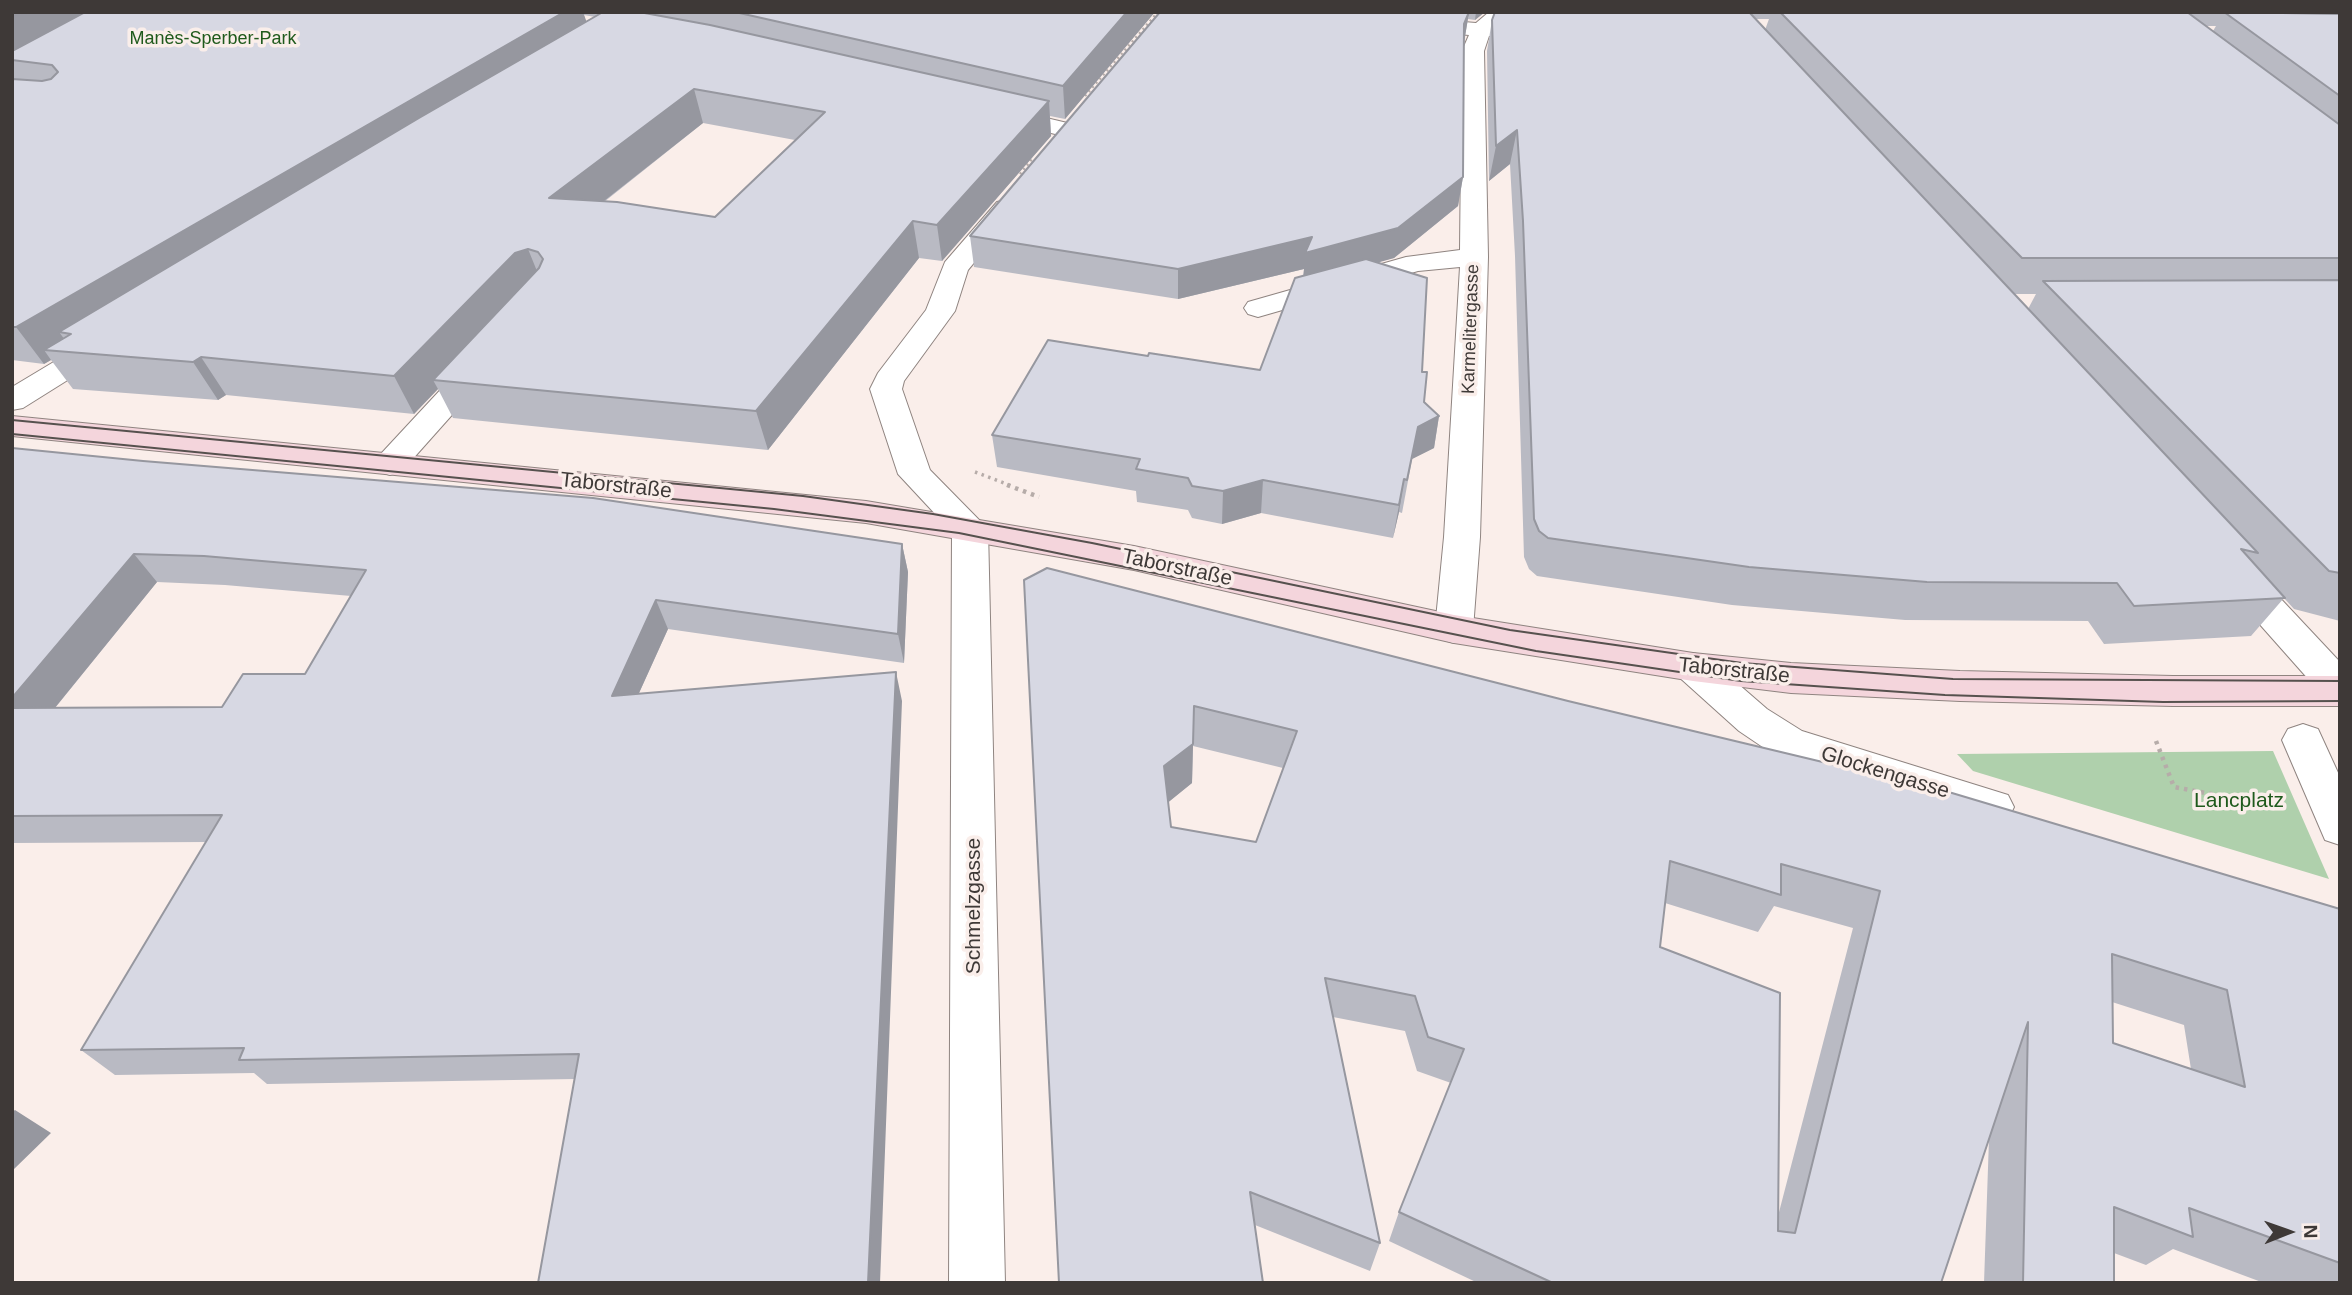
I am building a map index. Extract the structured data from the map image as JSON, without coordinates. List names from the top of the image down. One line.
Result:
{"streets":{"main road":["Taborstraße"],"street":["Karmelitergasse","Glockengasse","Schmelzgasse"]},"crossings":[["Karmelitergasse","Taborstraße"],["Taborstraße","Glockengasse"],["Taborstraße","Schmelzgasse"]],"parks":["Manès-Sperber-Park","Lancplatz"],"north":"right"}
